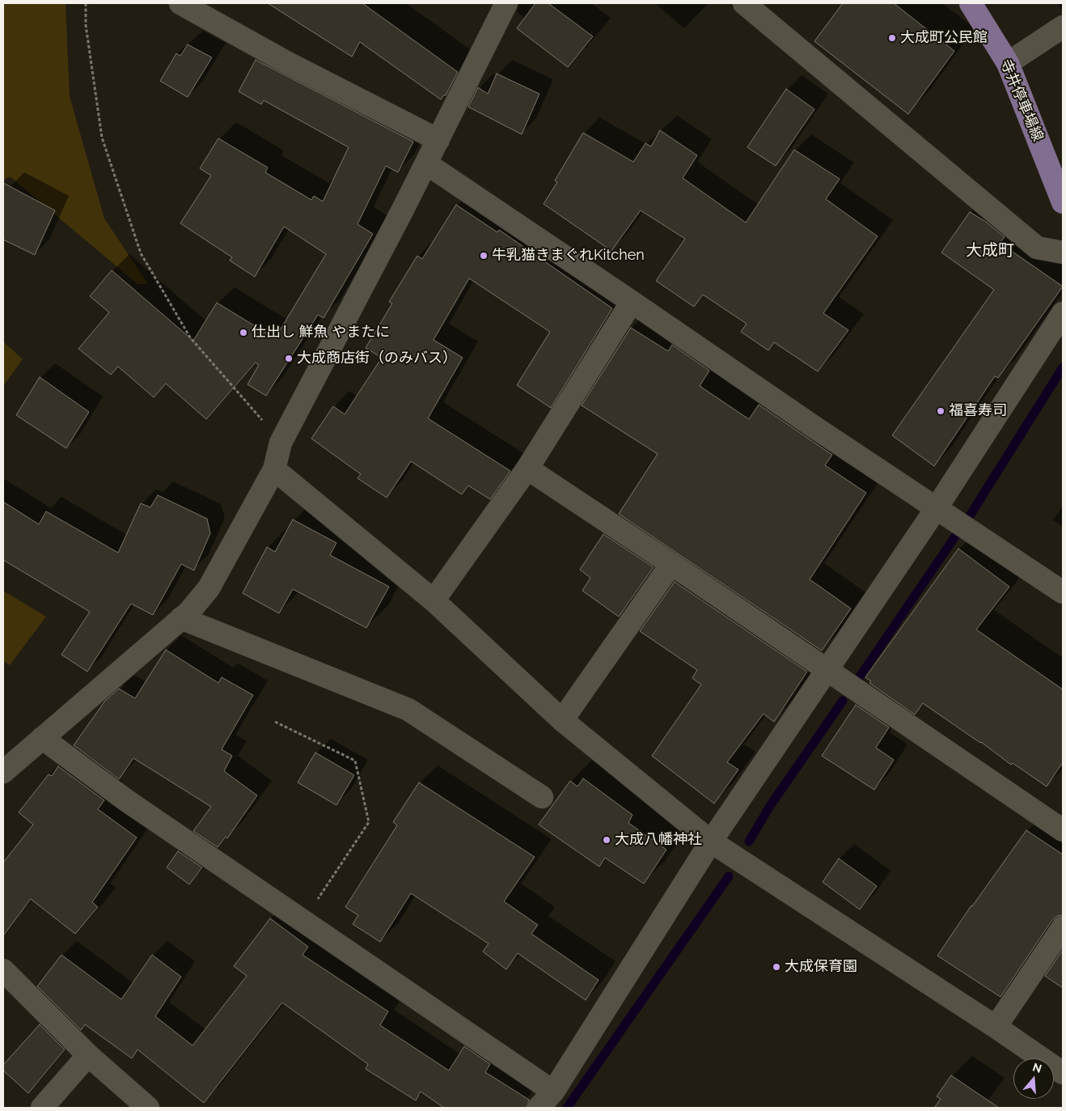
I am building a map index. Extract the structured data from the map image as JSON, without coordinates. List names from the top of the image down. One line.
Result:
{"streets":{"main road":["寺井停車場線"]},"districts":["大成町"],"places":["大成町公民館","牛乳猫きまぐれKitchen","仕出し 鮮魚 やまたに","大成商店街（のみバス）","福喜寿司","大成八幡神社","大成保育園"],"north":"top"}
